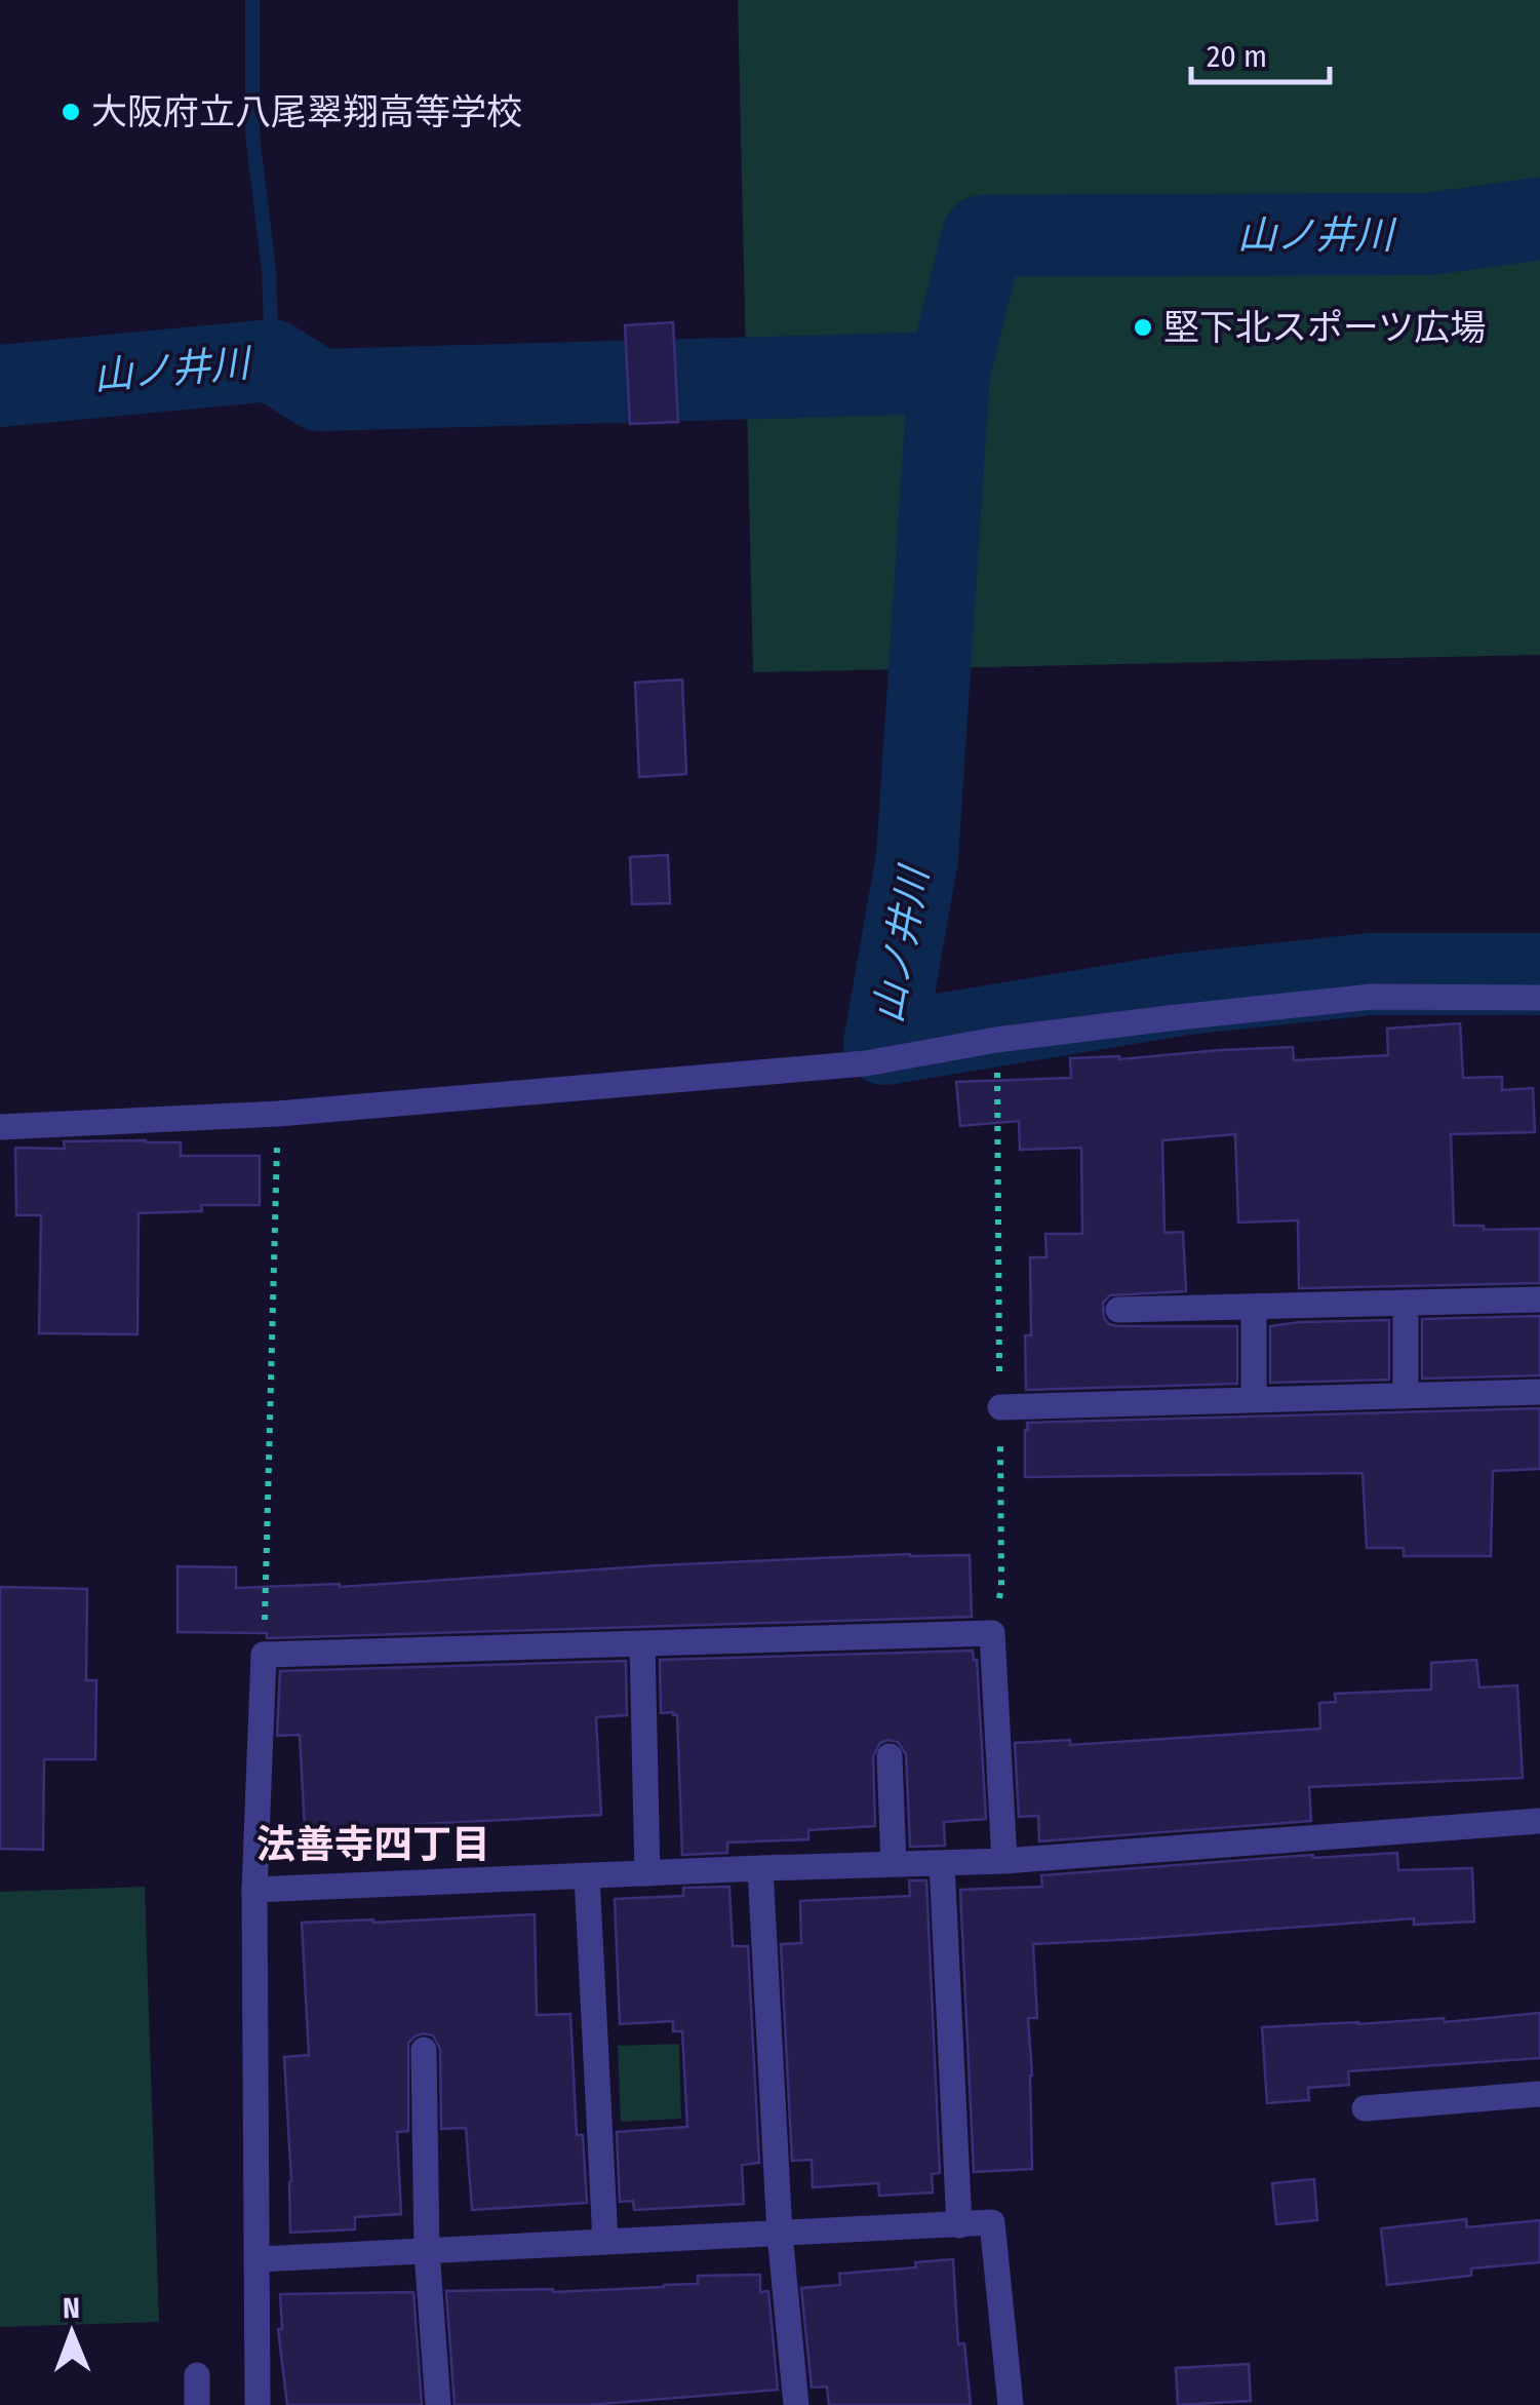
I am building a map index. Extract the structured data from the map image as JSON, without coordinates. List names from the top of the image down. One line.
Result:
{"districts":["法善寺四丁目"],"water":["山ノ井川"],"places":["大阪府立八尾翠翔高等学校","堅下北スポーツ広場"],"scale_bar":"20 m","north":"top"}
